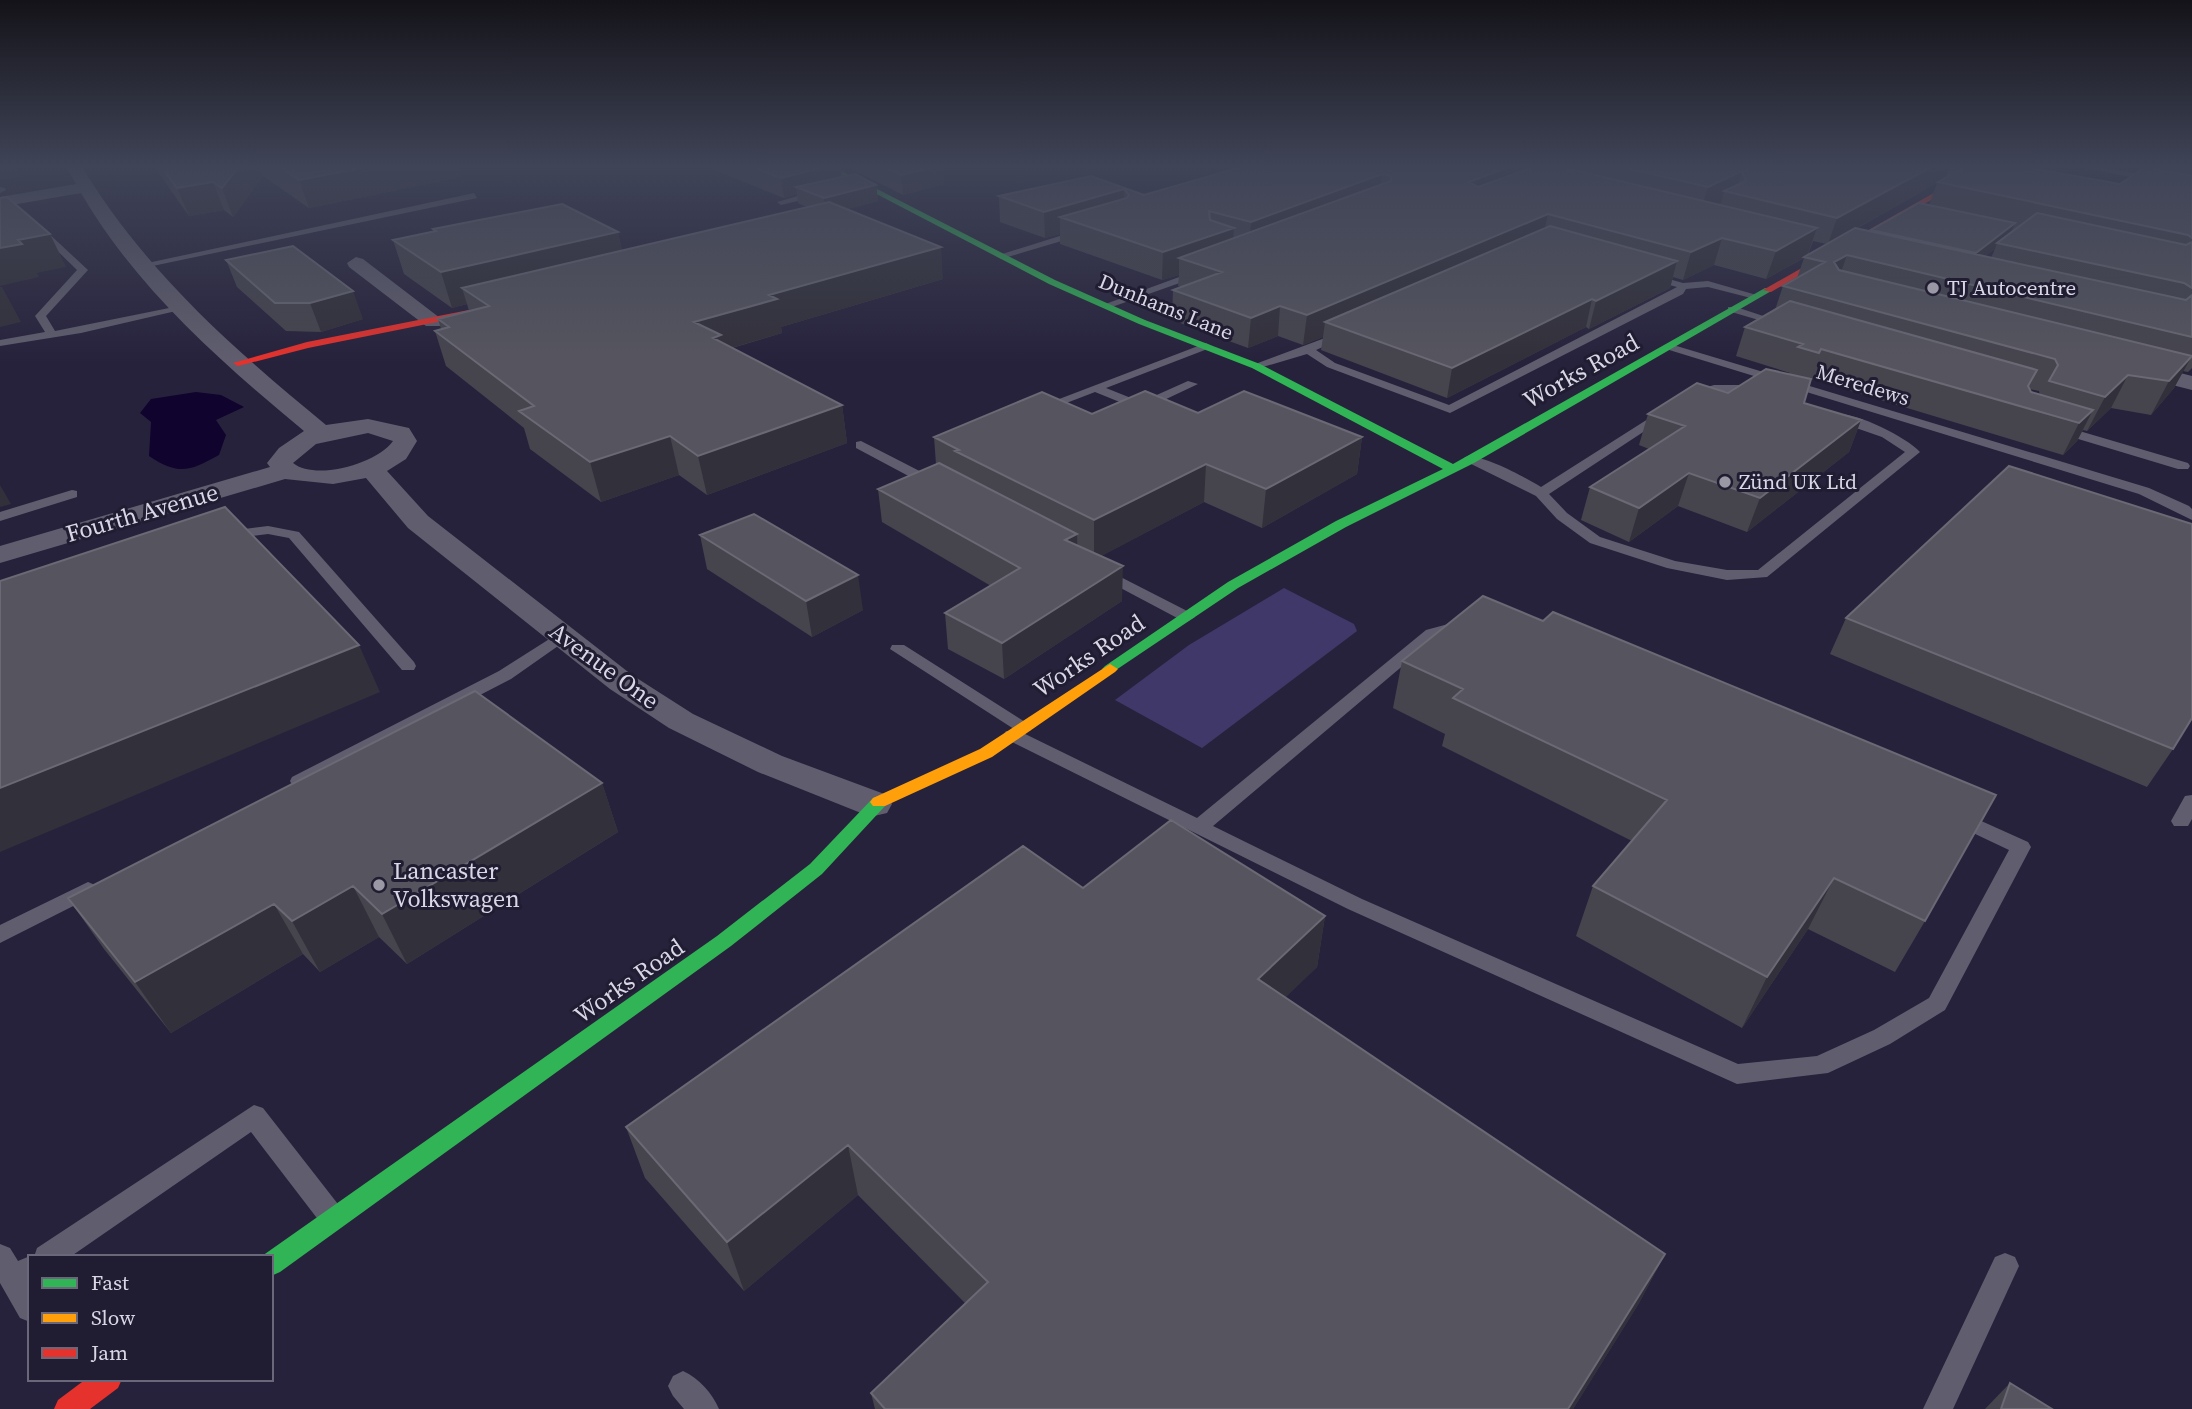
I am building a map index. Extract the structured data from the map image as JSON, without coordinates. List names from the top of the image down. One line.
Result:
{"streets":{"street":["Dunhams Lane","Works Road","Fourth Avenue","Avenue One"],"lane":["Meredews"]},"crossings":[["Dunhams Lane","Works Road"],["Works Road","Meredews"],["Works Road","Avenue One"]],"places":["TJ Autocentre","Zünd UK Ltd","Lancaster Volkswagen"],"legend":["Fast","Slow","Jam"]}
